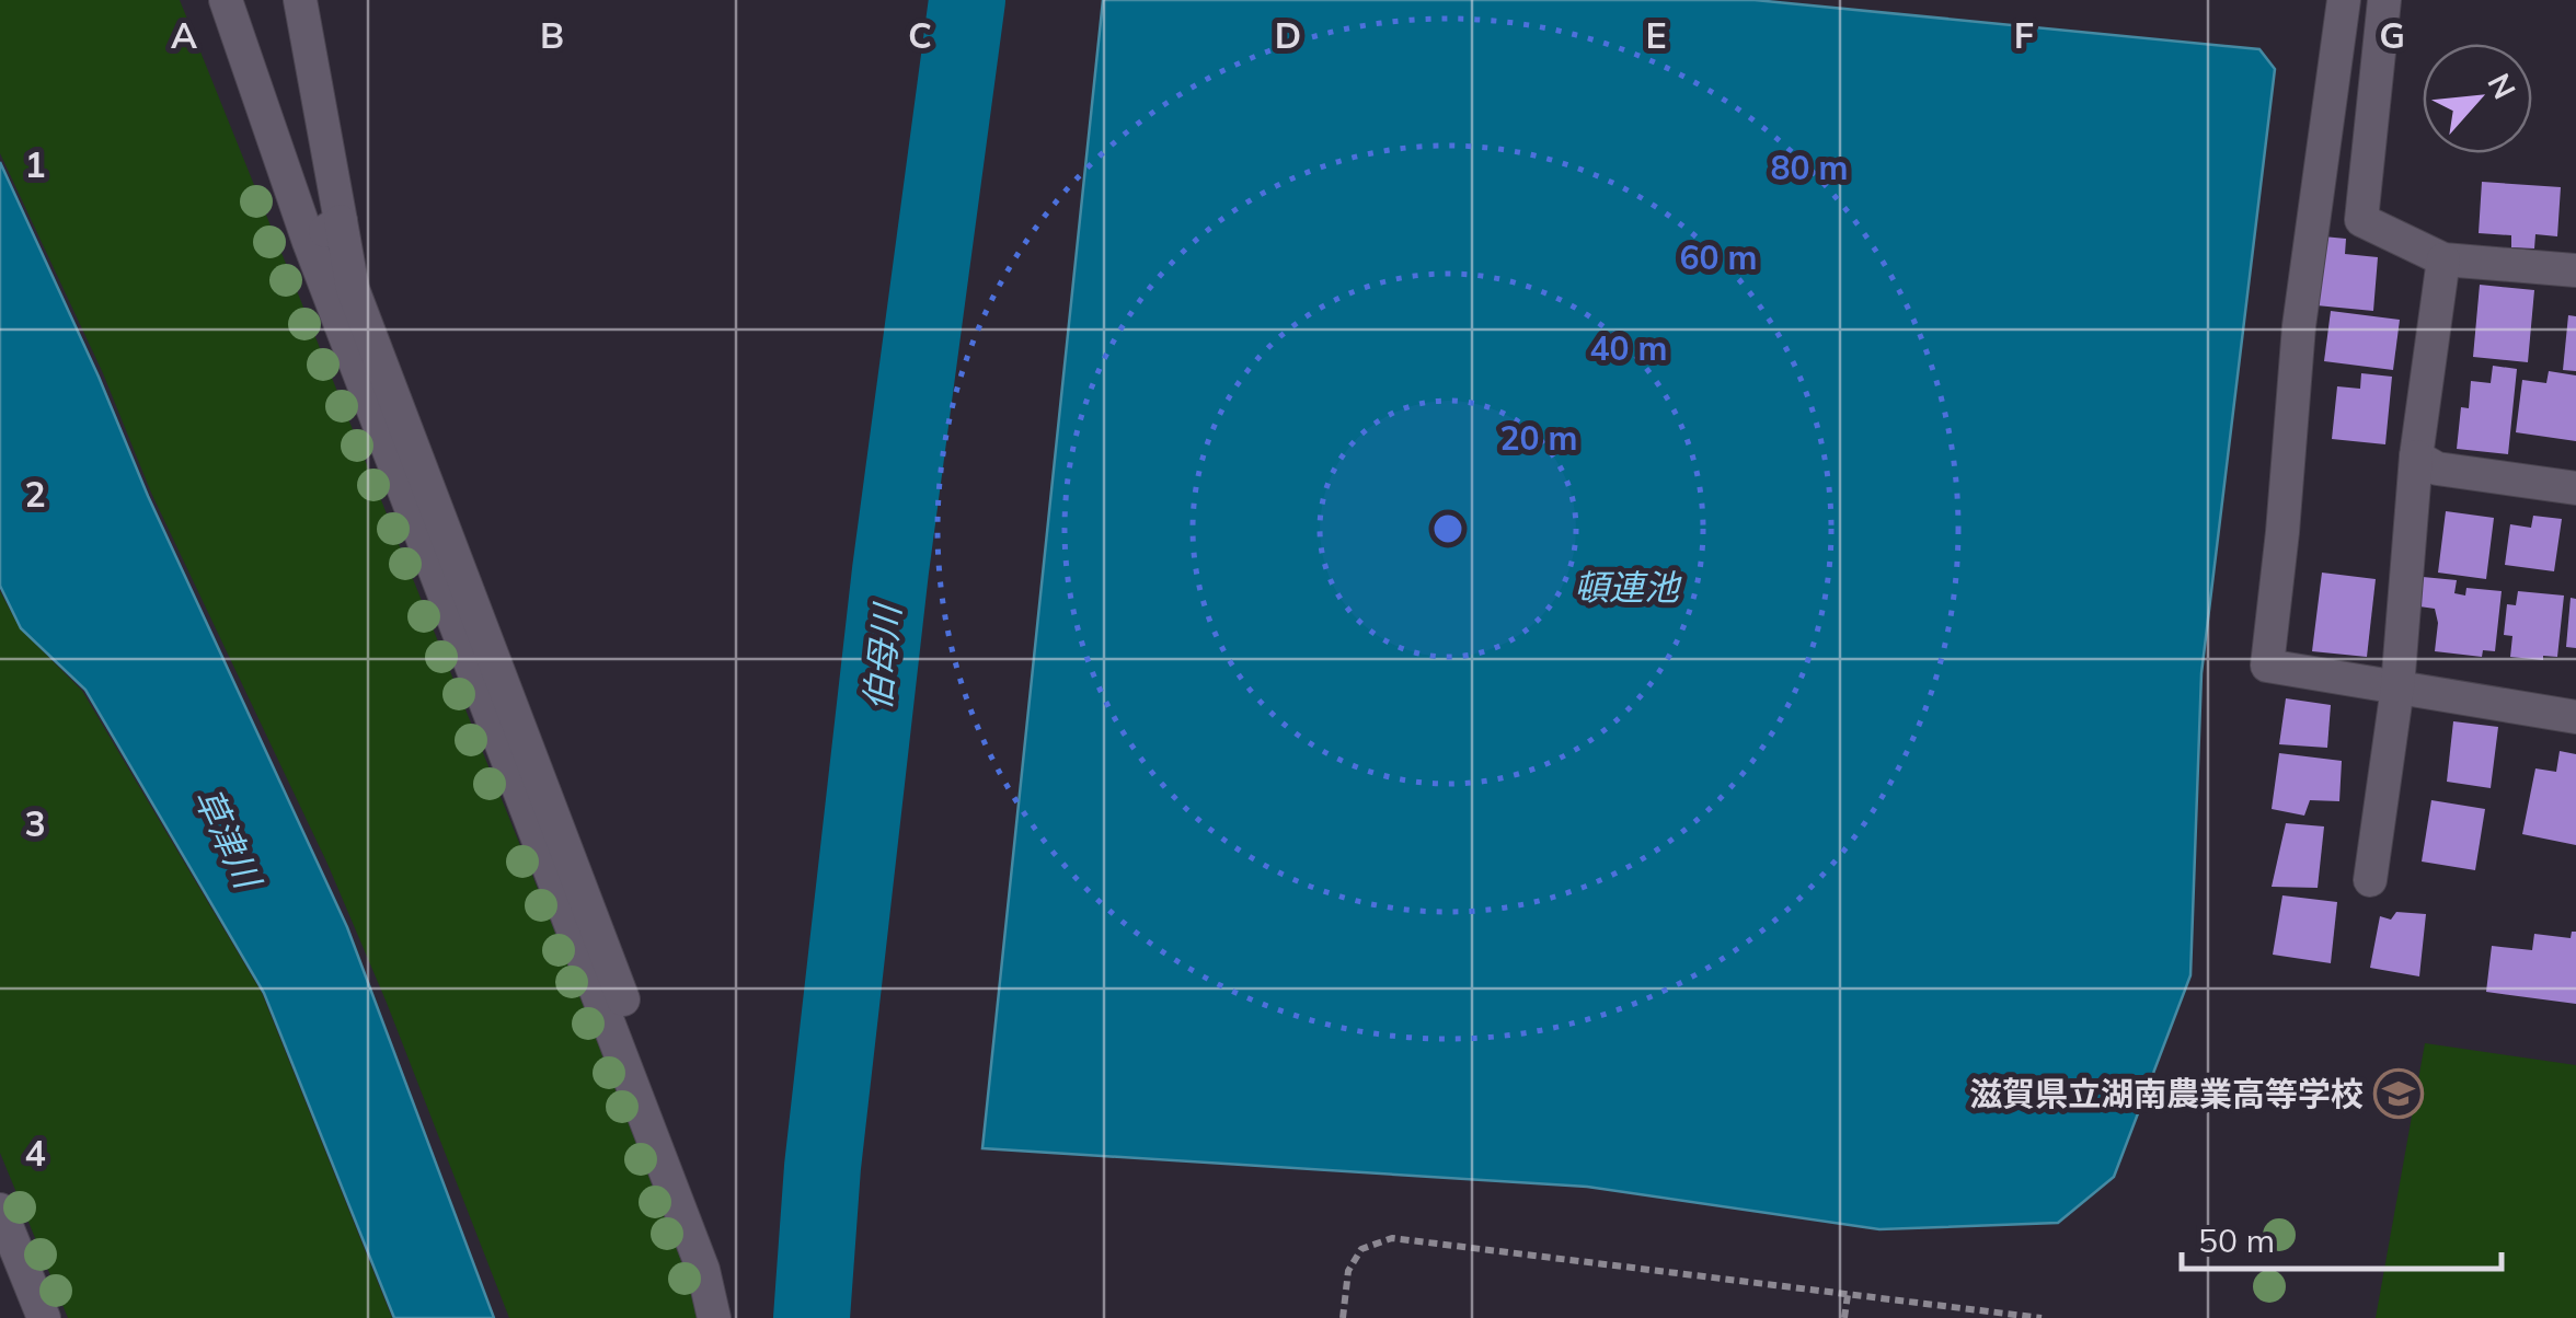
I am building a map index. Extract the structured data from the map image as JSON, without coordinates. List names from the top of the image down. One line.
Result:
{"water":["頓連池","伯母川","草津川"],"places":{"school or university":["滋賀県立湖南農業高等学校"]},"scale_bar":"50 m","north":"top right","grid":{"columns":["A","B","C","D","E","F","G"],"rows":["1","2","3","4"]},"rings":["80 m","60 m","40 m","20 m"]}
